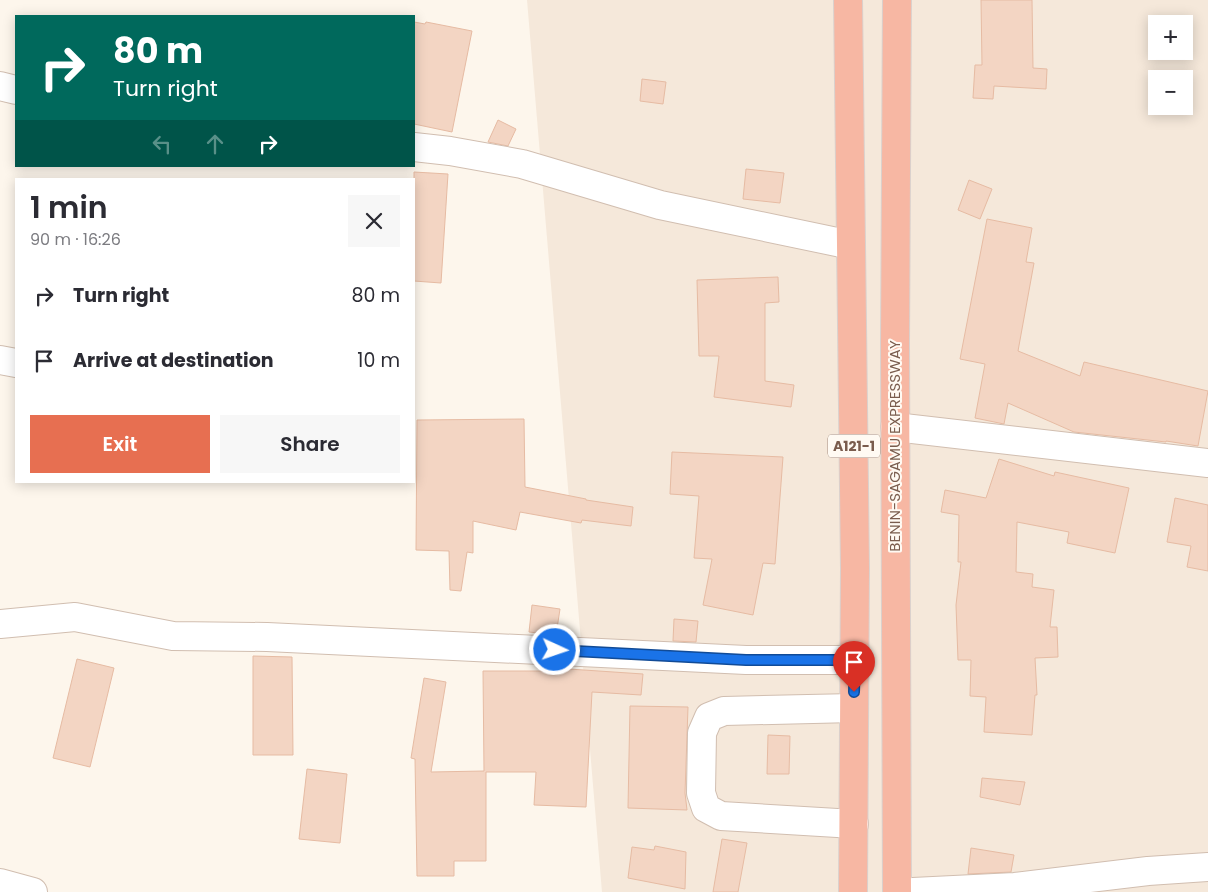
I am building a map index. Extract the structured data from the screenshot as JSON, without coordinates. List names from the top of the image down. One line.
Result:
{"streets":{"highway":["A121-1","BENIN-SAGAMU EXPRESSWAY"]},"page":{"map_buttons":["+","−"],"turn":["80 m","Turn right"],"heading":["1 min","90 m · 16:26"],"list":[{"name":"Turn right","value":"80 m"},{"name":"Arrive at destination","value":"10 m"}],"buttons":["Exit","Share"]}}
